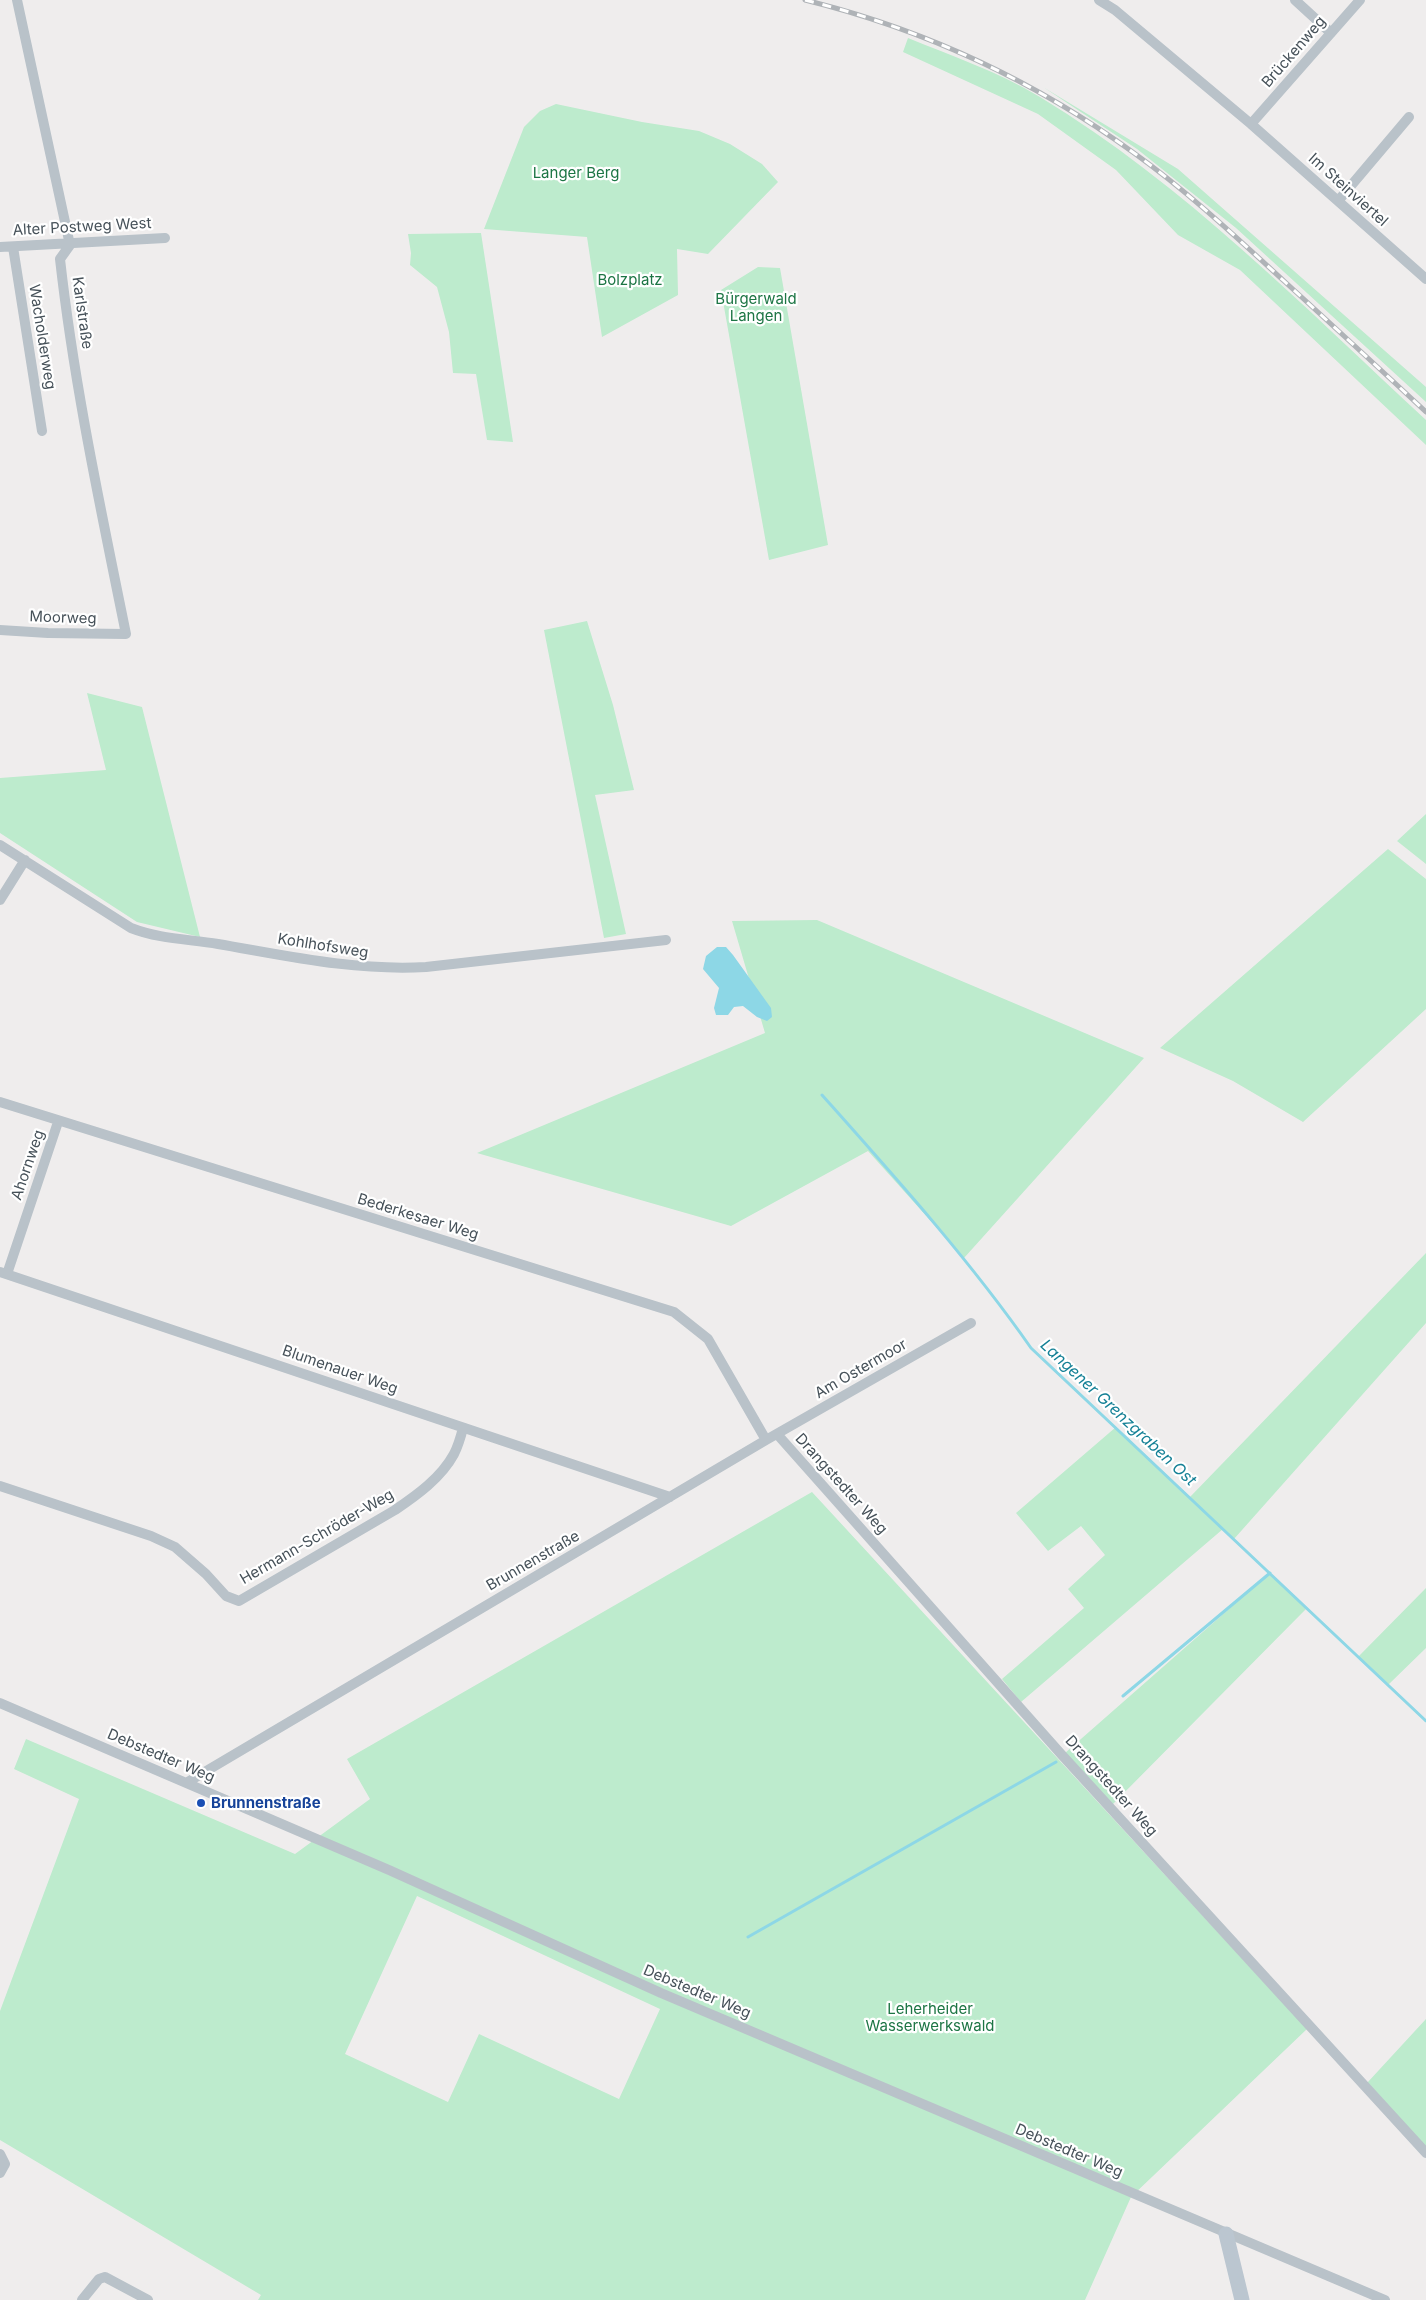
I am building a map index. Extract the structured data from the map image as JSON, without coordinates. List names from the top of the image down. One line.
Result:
{"streets":{"street":["Brückenweg","Im Steinviertel","Alter Postweg West","Karlstraße","Wacholderweg","Moorweg","Kohlhofsweg","Ahornweg","Bederkesaer Weg","Am Ostermoor","Blumenauer Weg","Drangstedter Weg","Hermann-Schröder-Weg","Brunnenstraße","Debstedter Weg"]},"crossings":[["Brückenweg","Im Steinviertel"],["Alter Postweg West","Karlstraße"],["Alter Postweg West","Wacholderweg"],["Karlstraße","Moorweg"],["Ahornweg","Bederkesaer Weg"],["Ahornweg","Blumenauer Weg"],["Bederkesaer Weg","Am Ostermoor"],["Bederkesaer Weg","Brunnenstraße"],["Am Ostermoor","Drangstedter Weg"],["Am Ostermoor","Brunnenstraße"],["Blumenauer Weg","Hermann-Schröder-Weg"],["Blumenauer Weg","Brunnenstraße"],["Brunnenstraße","Debstedter Weg"]],"water":["Langener Grenzgraben Ost"],"parks":["Langer Berg","Bolzplatz","Bürgerwald Langen","Leherheider Wasserwerkswald"],"places":["Brunnenstraße"]}
